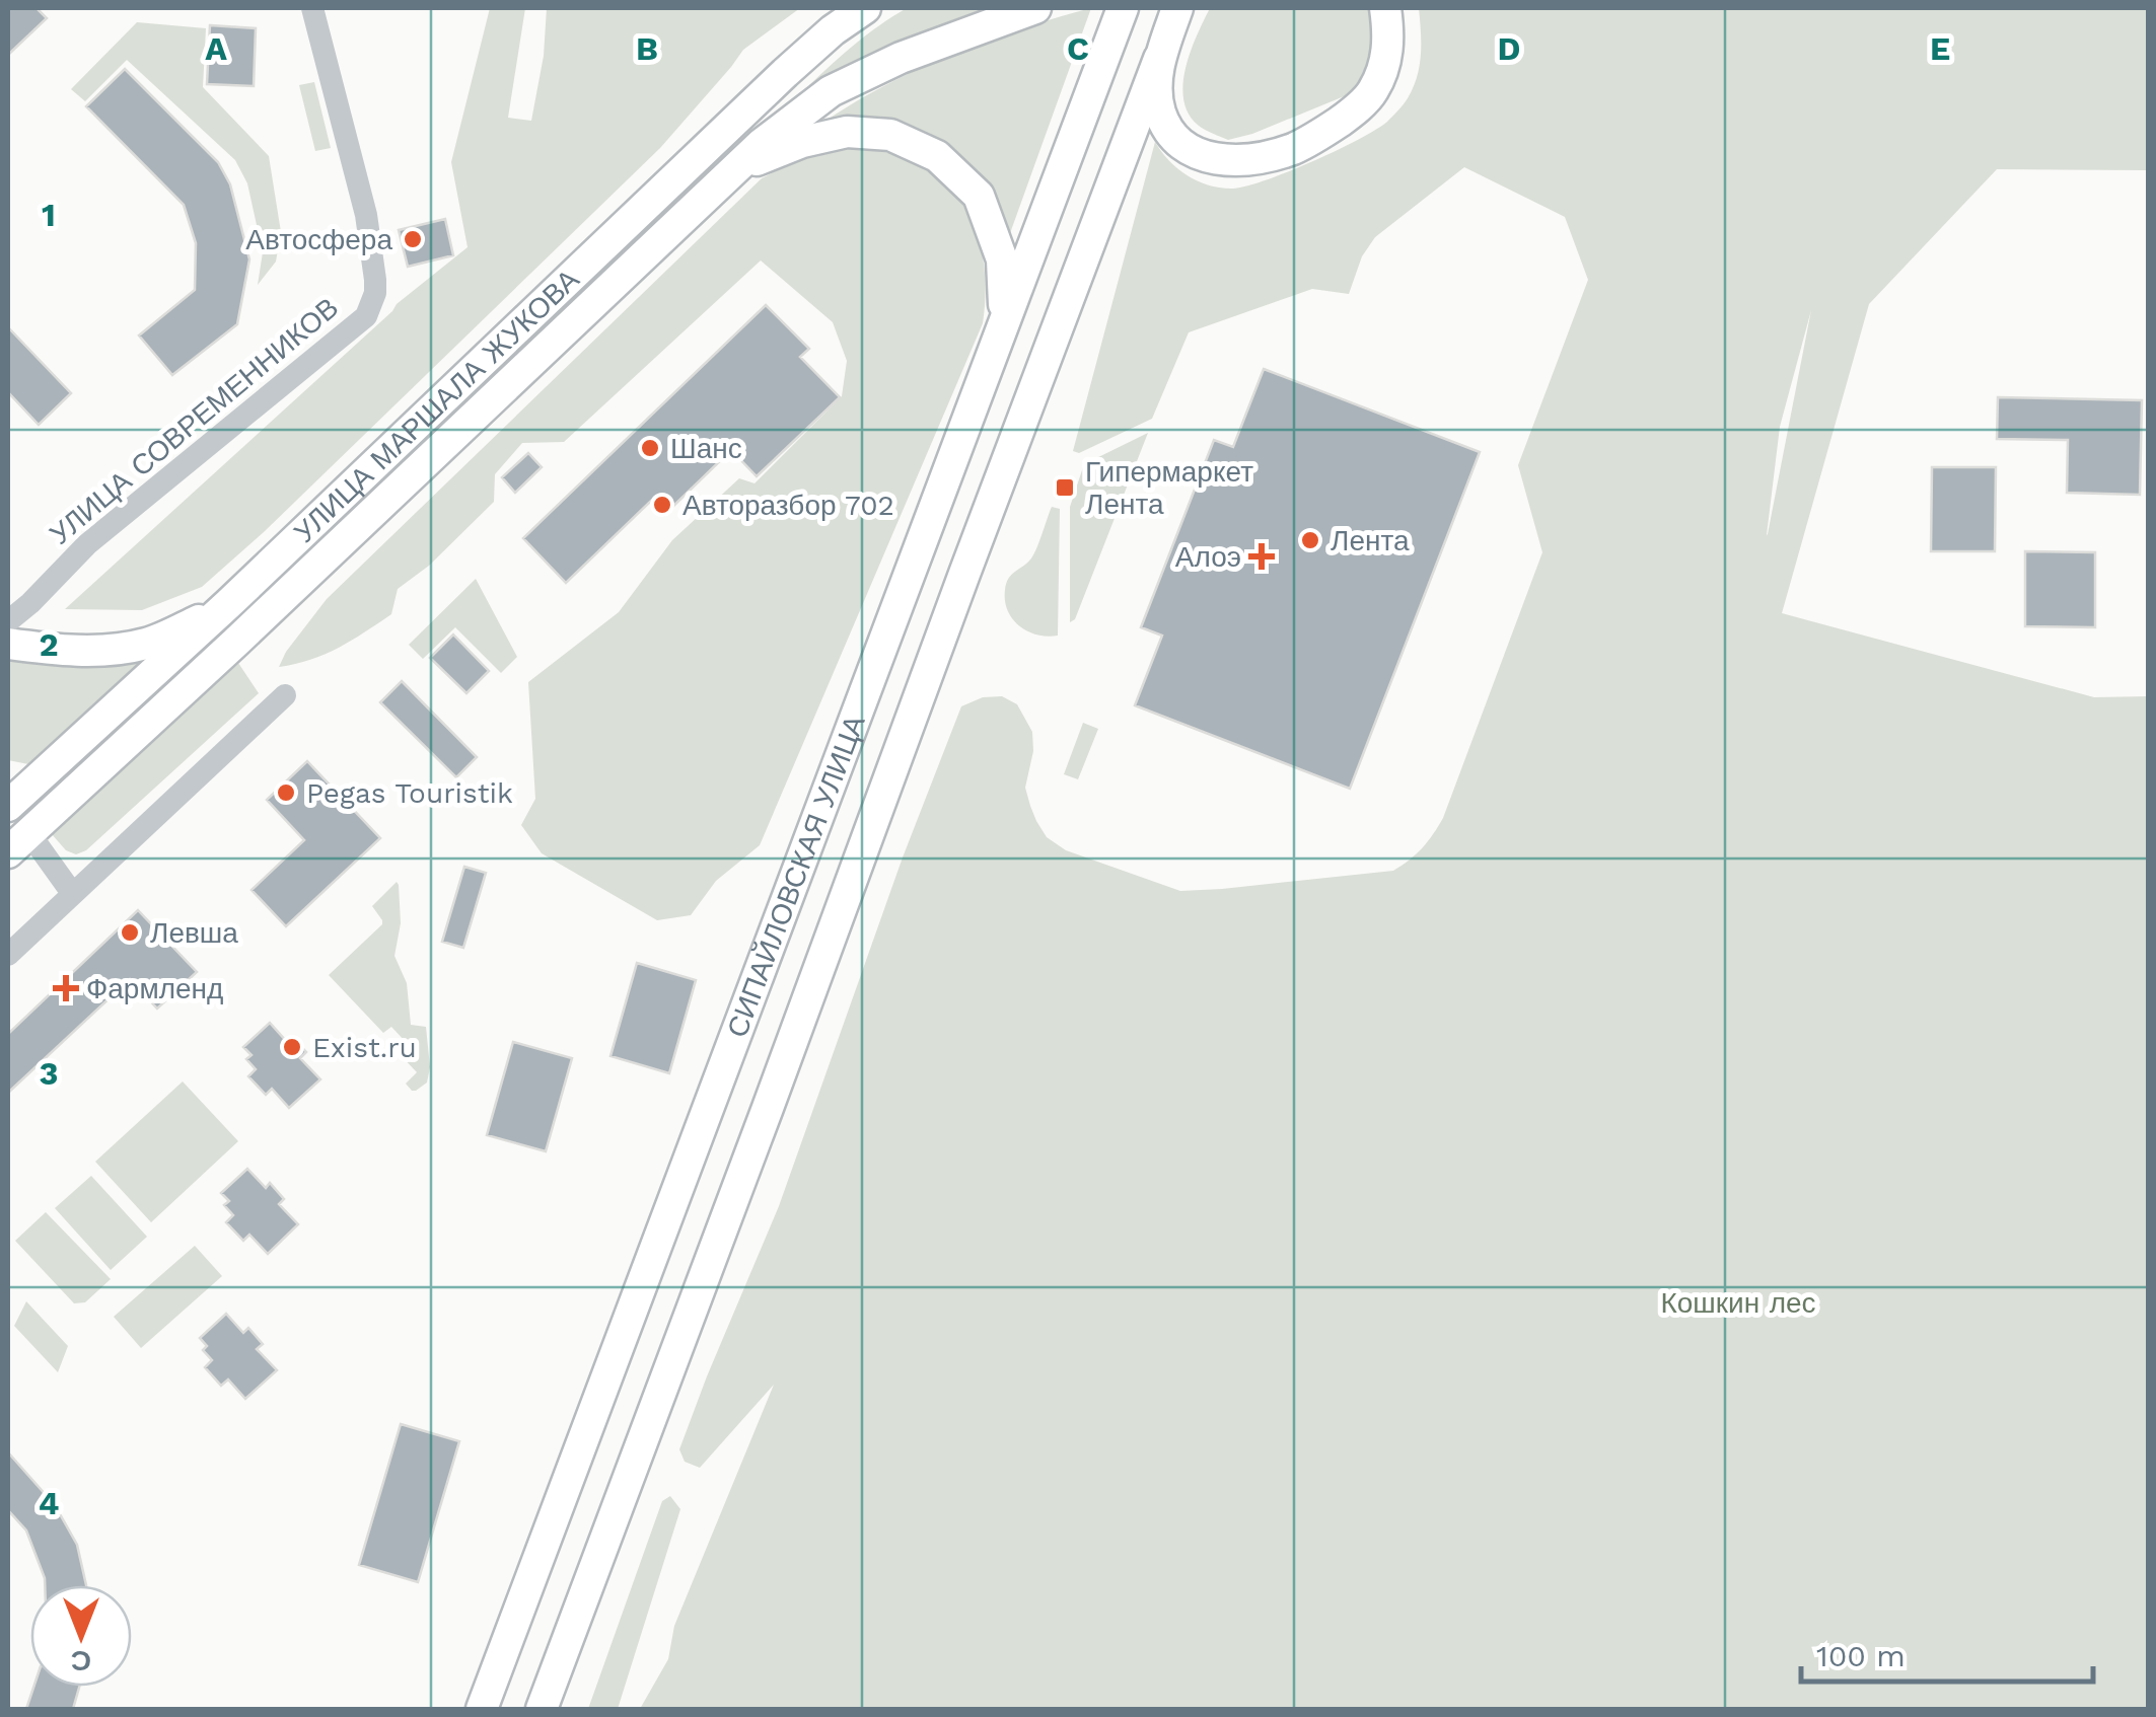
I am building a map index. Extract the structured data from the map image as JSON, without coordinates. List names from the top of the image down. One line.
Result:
{"streets":{"main road":["УЛИЦА МАРШАЛА ЖУКОВА","СИПАЙЛОВСКАЯ УЛИЦА"],"street":["УЛИЦА СОВРЕМЕННИКОВ"]},"parks":["Кошкин лес"],"places":{"other":["Автосфера","Шанс","Авторазбор 702","Лента","Pegas Touristik","Левша","Exist.ru"],"transit":["Гипермаркет Лента"],"health":["Алоэ","Фармленд"]},"scale_bar":"100 m","north":"bottom","grid":{"columns":["A","B","C","D","E"],"rows":["1","2","3","4"]}}
